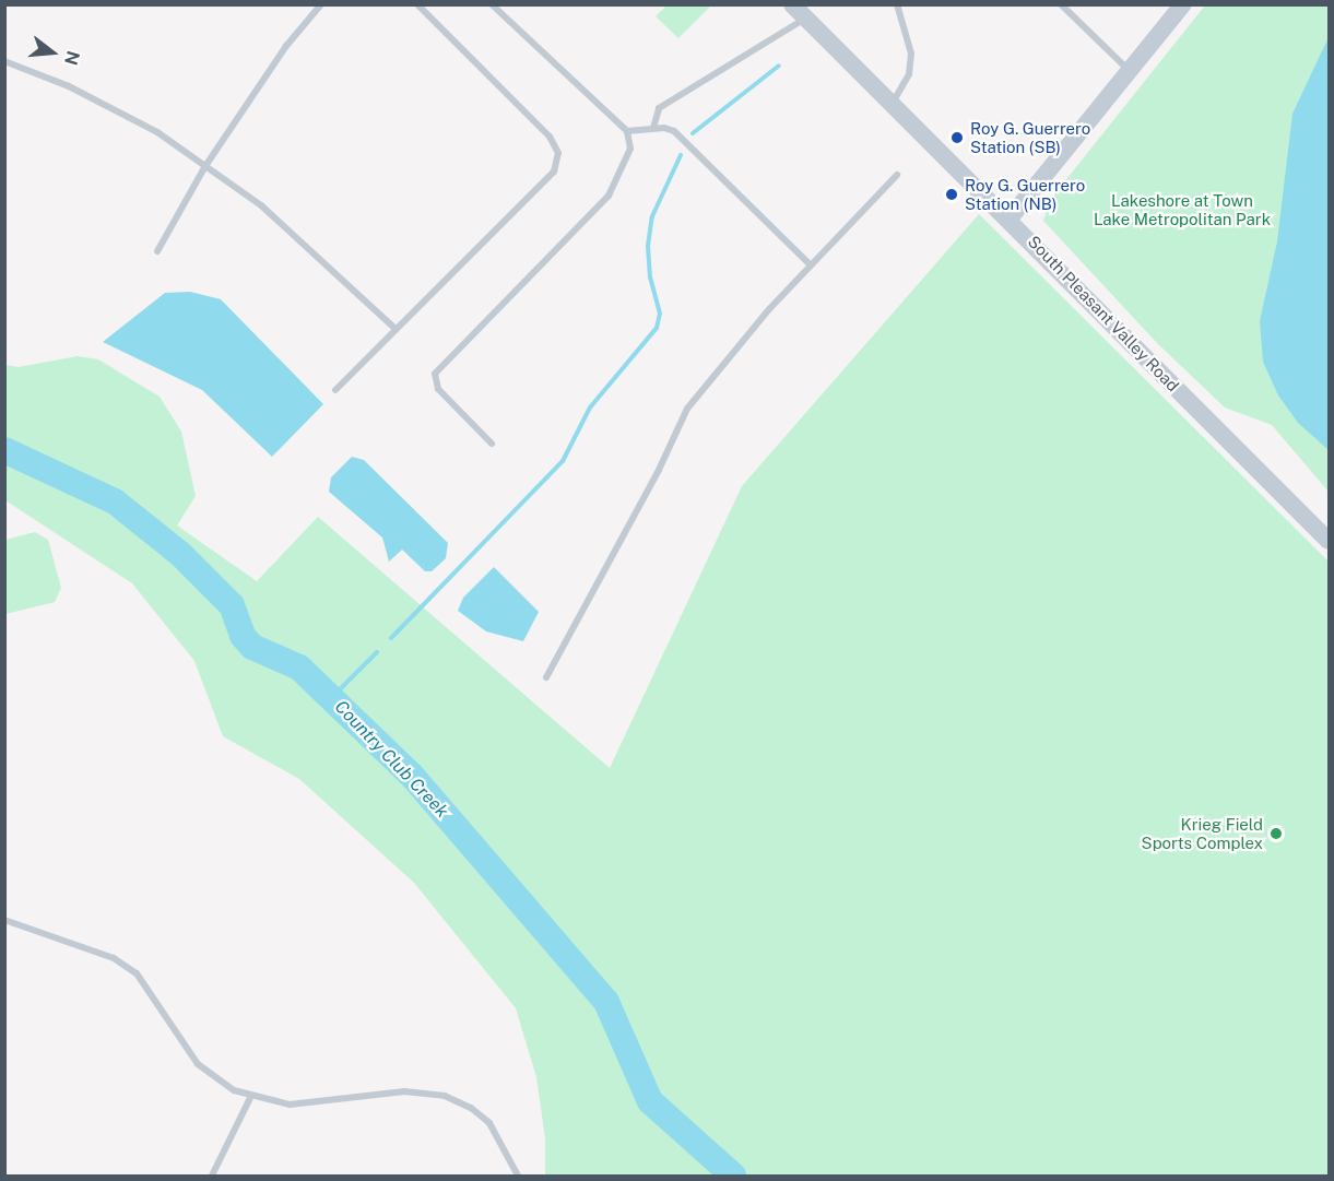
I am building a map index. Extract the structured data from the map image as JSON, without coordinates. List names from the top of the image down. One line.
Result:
{"streets":{"main road":["South Pleasant Valley Road"]},"water":["Country Club Creek"],"parks":["Lakeshore at Town Lake Metropolitan Park"],"places":["Roy G. Guerrero Station (SB)","Roy G. Guerrero Station (NB)","Krieg Field Sports Complex"],"north":"right"}
